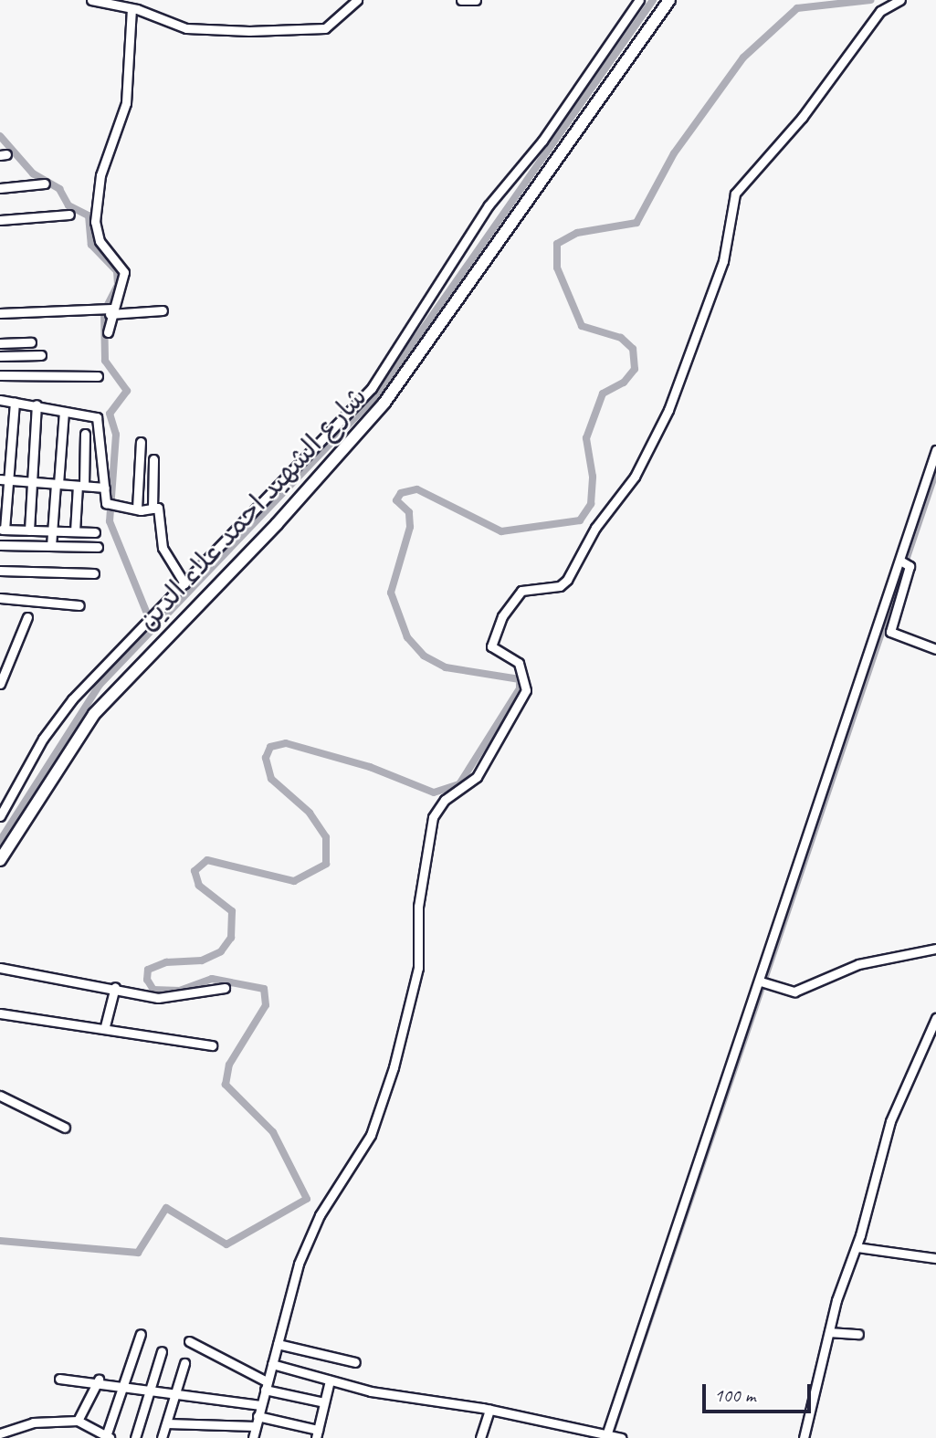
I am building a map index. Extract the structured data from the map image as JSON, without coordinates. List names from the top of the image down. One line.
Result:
{"streets":{"main road":["شارع الشهيد احمد علاء الدين"]},"scale_bar":"100 m"}
